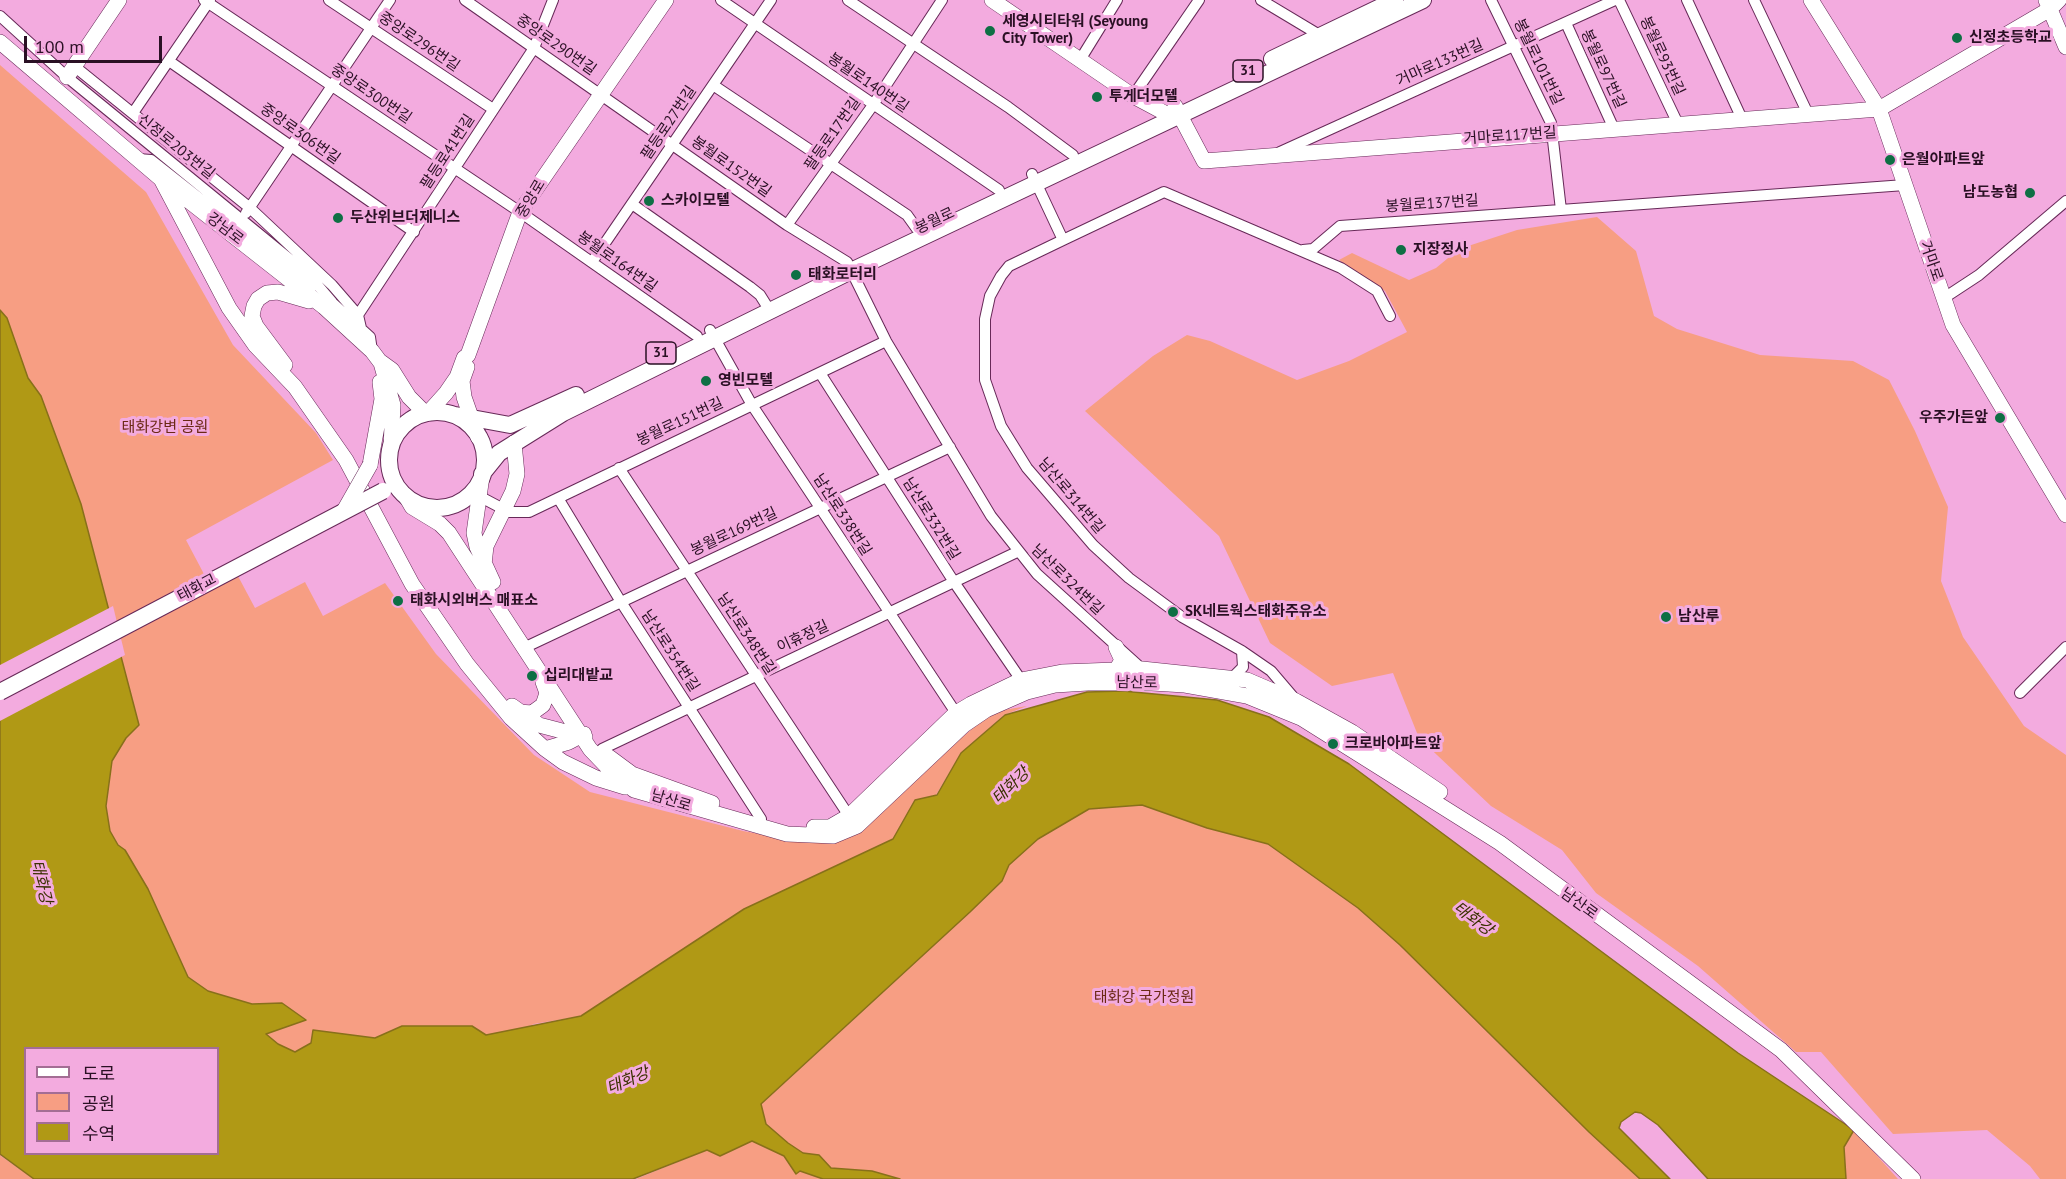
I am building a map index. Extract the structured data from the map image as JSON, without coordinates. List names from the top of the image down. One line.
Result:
{"streets":{"main road":["31","거마로117번길","중앙로","봉월로","강남로","거마로","태화교","남산로"],"street":["중앙로296번길","중앙로290번길","봉월로93번길","봉월로101번길","거마로133번길","봉월로97번길","봉월로140번길","중앙로300번길","팔등로27번길","중앙로306번길","팔등로17번길","신정로203번길","팔등로41번길","봉월로152번길","봉월로137번길","봉월로164번길","봉월로151번길","남산로314번길","남산로338번길","남산로332번길","봉월로169번길","남산로324번길","남산로348번길","이휴정길","남산로354번길"]},"crossings":[["중앙로296번길","팔등로41번길"],["중앙로290번길","팔등로41번길"],["중앙로290번길","봉월로152번길"],["중앙로290번길","중앙로"],["봉월로93번길","거마로133번길"],["봉월로93번길","거마로117번길"],["봉월로101번길","거마로133번길"],["봉월로101번길","거마로117번길"],["봉월로101번길","봉월로137번길"],["거마로133번길","봉월로97번길"],["거마로133번길","거마로117번길"],["봉월로97번길","거마로117번길"],["31","봉월로164번길"],["31","남산로338번길"],["봉월로140번길","팔등로27번길"],["봉월로140번길","팔등로17번길"],["봉월로140번길","봉월로"],["중앙로300번길","팔등로41번길"],["중앙로300번길","중앙로"],["중앙로300번길","봉월로164번길"],["팔등로27번길","봉월로152번길"],["팔등로27번길","봉월로164번길"],["중앙로306번길","팔등로41번길"],["팔등로17번길","봉월로152번길"],["거마로117번길","봉월로"],["거마로117번길","거마로"],["신정로203번길","강남로"],["봉월로152번길","중앙로"],["봉월로152번길","봉월로"],["중앙로","강남로"],["중앙로","봉월로164번길"],["중앙로","봉월로151번길"],["중앙로","태화교"],["중앙로","남산로"],["봉월로137번길","거마로"],["강남로","봉월로151번길"],["강남로","태화교"],["강남로","남산로"],["봉월로164번길","남산로338번길"],["봉월로151번길","남산로338번길"],["봉월로151번길","남산로332번길"],["봉월로151번길","남산로324번길"],["봉월로151번길","태화교"],["봉월로151번길","남산로348번길"],["봉월로151번길","남산로354번길"],["봉월로151번길","남산로"],["남산로314번길","남산로"],["남산로338번길","봉월로169번길"],["남산로338번길","이휴정길"],["남산로338번길","남산로"],["남산로332번길","봉월로169번길"],["남산로332번길","이휴정길"],["남산로332번길","남산로"],["봉월로169번길","남산로324번길"],["봉월로169번길","남산로348번길"],["봉월로169번길","남산로354번길"],["봉월로169번길","남산로"],["남산로324번길","이휴정길"],["남산로324번길","남산로"],["태화교","남산로"],["남산로348번길","이휴정길"],["남산로348번길","남산로"],["이휴정길","남산로354번길"],["이휴정길","남산로"],["남산로354번길","남산로"]],"water":["태화강"],"parks":["태화강변 공원","태화강 국가정원"],"places":["세영시티타워 (Seyoung City Tower)","신정초등학교","투게더모텔","은월아파트앞","남도농협","스카이모텔","두산위브더제니스","지장정사","태화로터리","영빈모텔","우주가든앞","태화시외버스 매표소","SK네트웍스태화주유소","남산루","십리대밭교","크로바아파트앞"],"legend":["도로","공원","수역"],"scale_bar":"100 m"}
